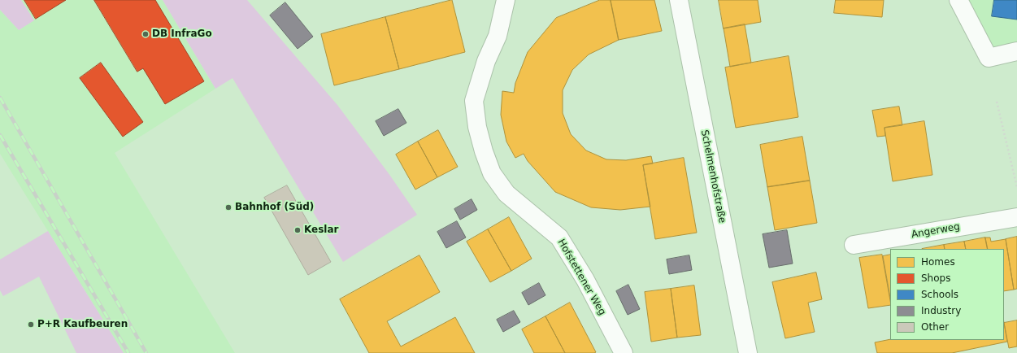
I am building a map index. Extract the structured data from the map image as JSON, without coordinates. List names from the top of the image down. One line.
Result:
{"streets":{"street":["Schelmenhofstraße","Angerweg","Hofstettener Weg"]},"places":["DB InfraGo","Bahnhof (Süd)","Keslar","P+R Kaufbeuren"],"legend":["Homes","Shops","Schools","Industry","Other"]}
